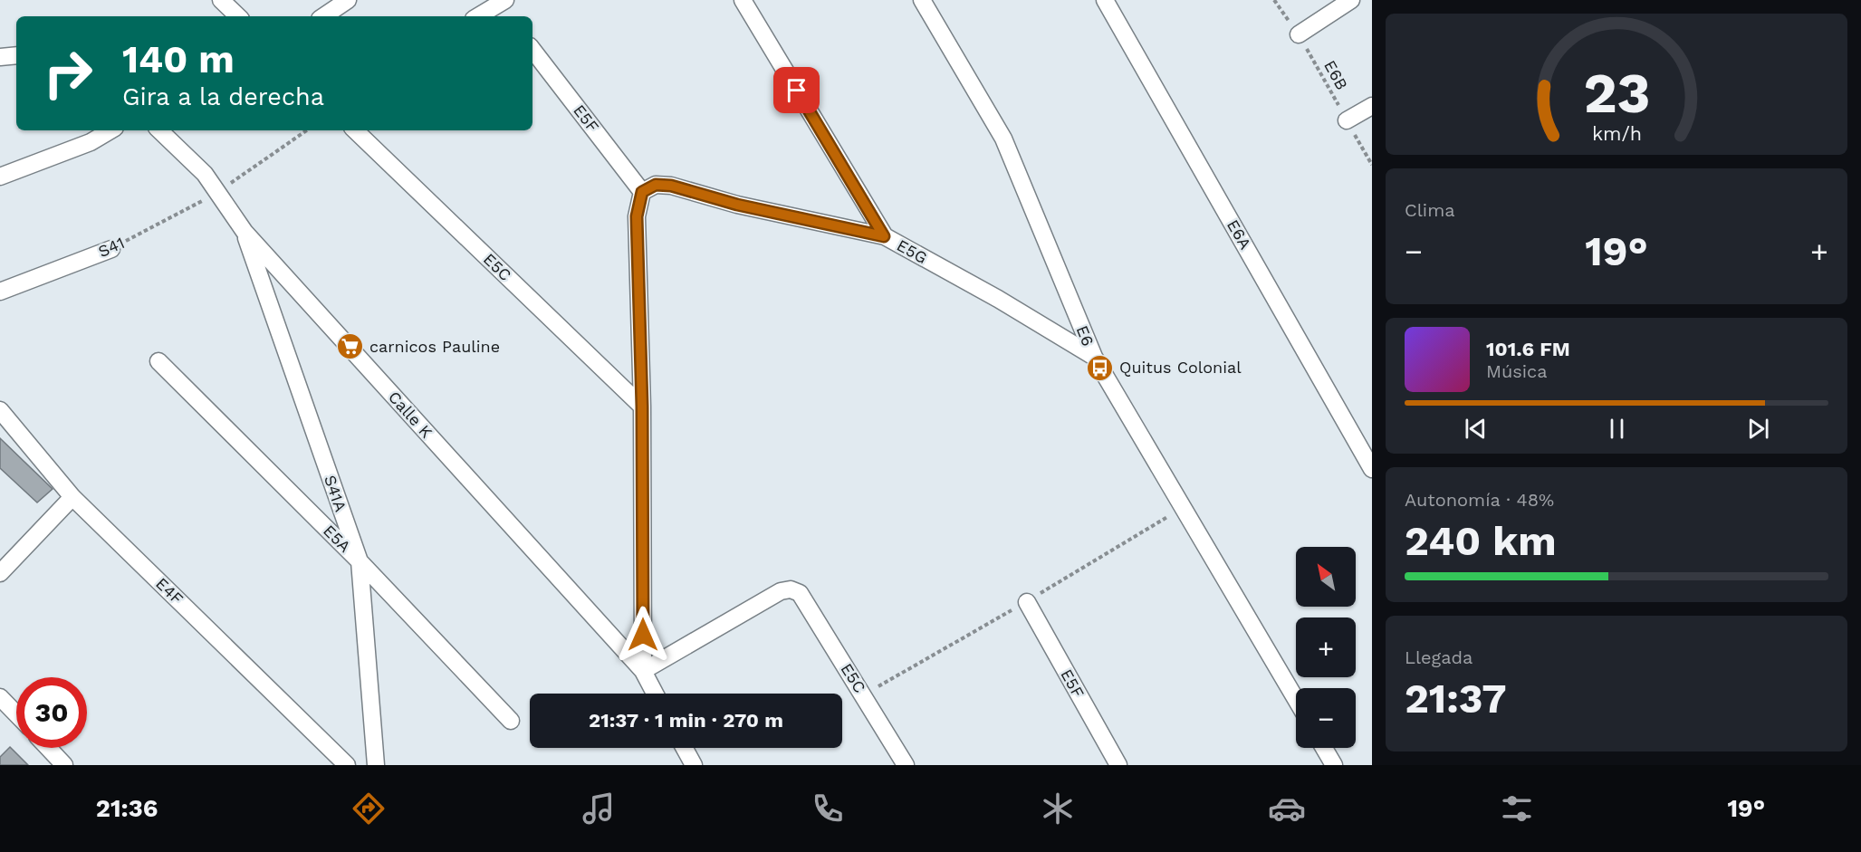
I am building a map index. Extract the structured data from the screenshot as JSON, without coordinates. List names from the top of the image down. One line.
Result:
{"streets":{"street":["E5F","E6A","S41","E5G","E5C","E6","Calle K","S41A","E5A","E4F"],"path":["E6B"]},"crossings":[["S41","Calle K"],["E5G","E6"],["E5C","Calle K"],["Calle K","S41A"],["S41A","E5A"]],"places":{"supermarket":["carnicos Pauline"],"bus stop":["Quitus Colonial"]},"north":"top left","page":{"turn":["140 m","Gira a la derecha"],"tile":["Clima",["Autonomía · 48%","240 km"],["Llegada","21:37"]],"heat":["−","19°","+"],"song":["101.6 FM","Música"],"map_buttons":["+","−"],"limit":"30","trip":"21:37 · 1 min · 270 m","tabs":["21:36","19°"],"gauge":["23","km/h"]}}
